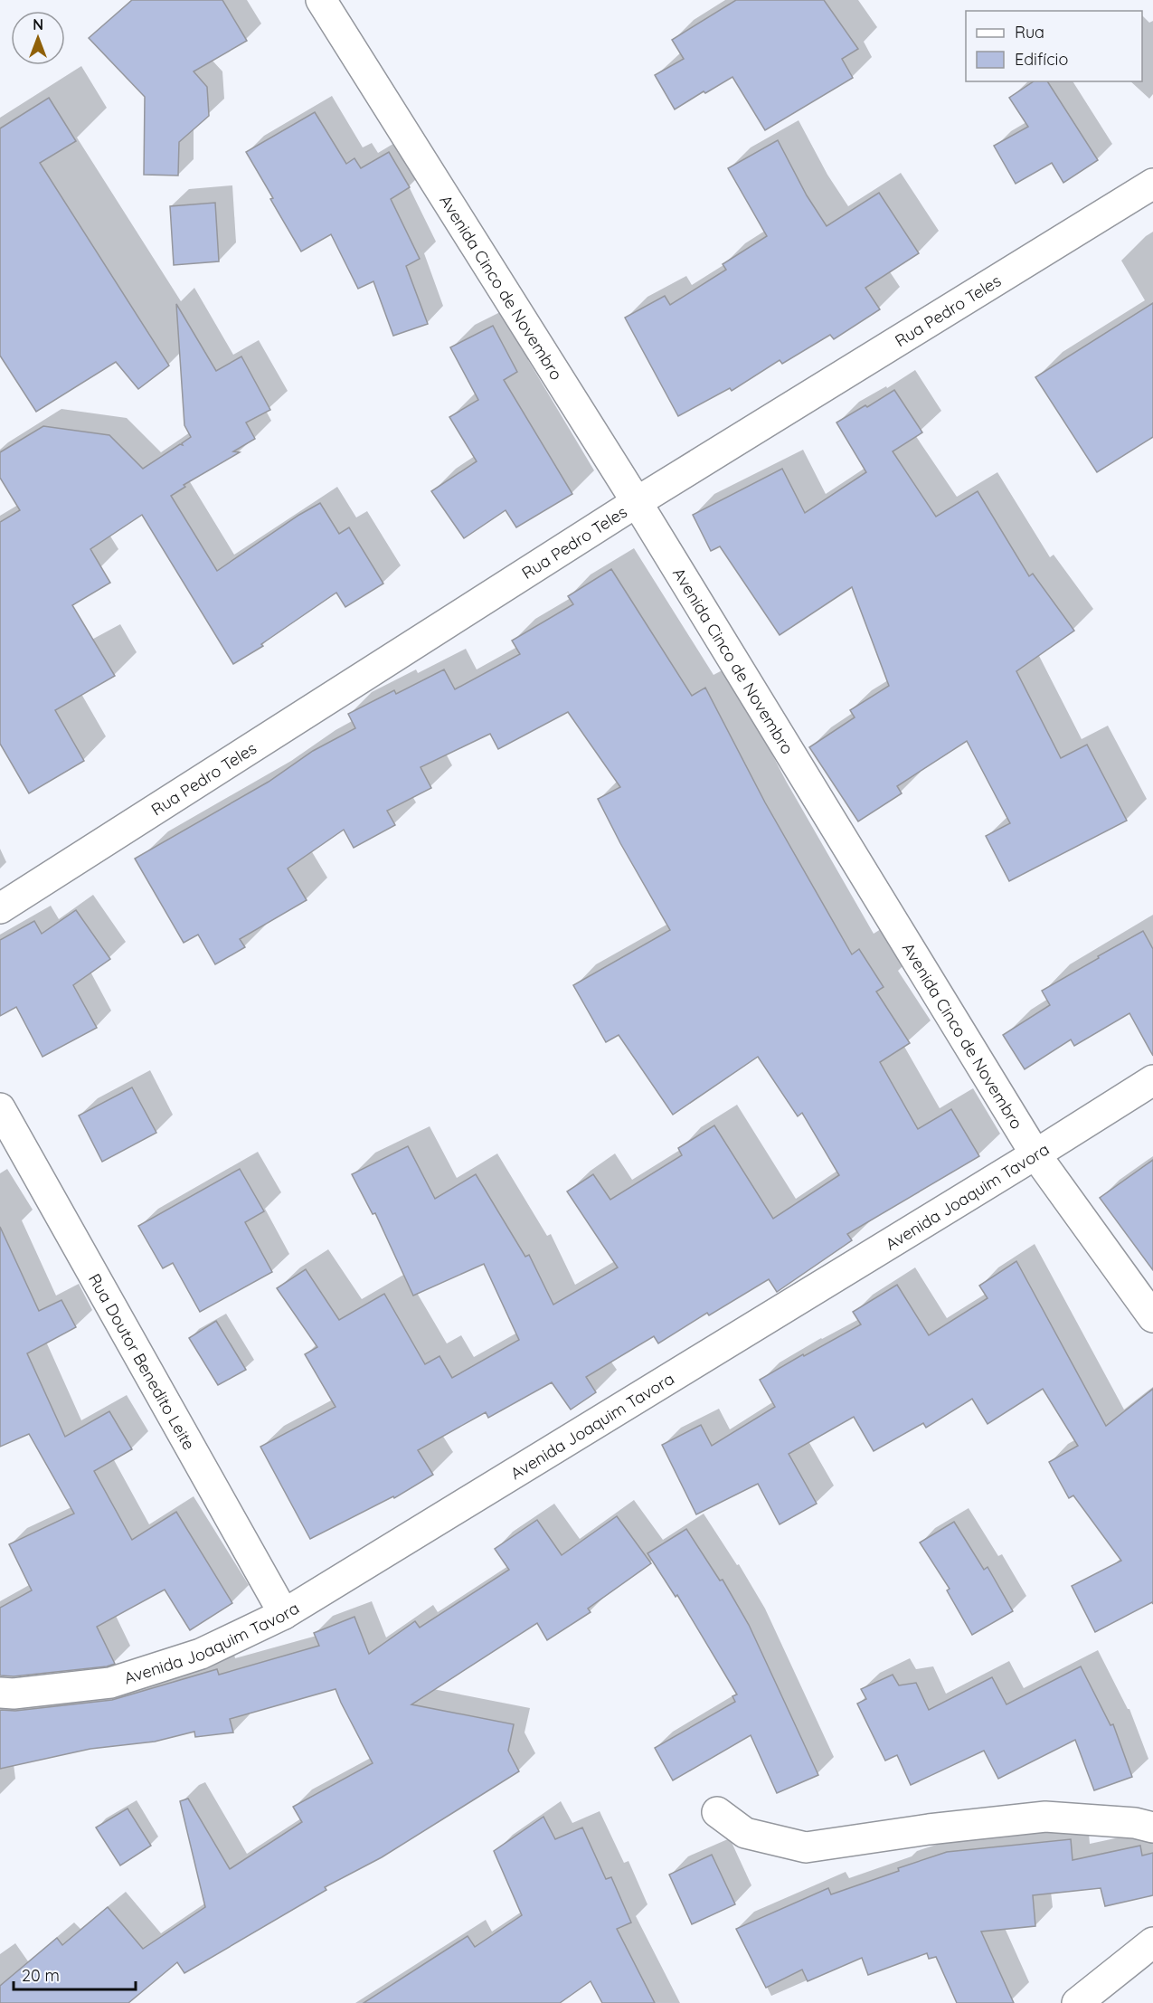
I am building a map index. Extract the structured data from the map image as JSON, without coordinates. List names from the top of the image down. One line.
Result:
{"streets":{"street":["Avenida Cinco de Novembro","Rua Pedro Teles","Avenida Joaquim Tavora","Rua Doutor Benedito Leite"]},"crossings":[["Avenida Cinco de Novembro","Rua Pedro Teles"],["Avenida Cinco de Novembro","Avenida Joaquim Tavora"],["Avenida Joaquim Tavora","Rua Doutor Benedito Leite"]],"legend":["Rua","Edifício"],"scale_bar":"20 m","north":"top"}
